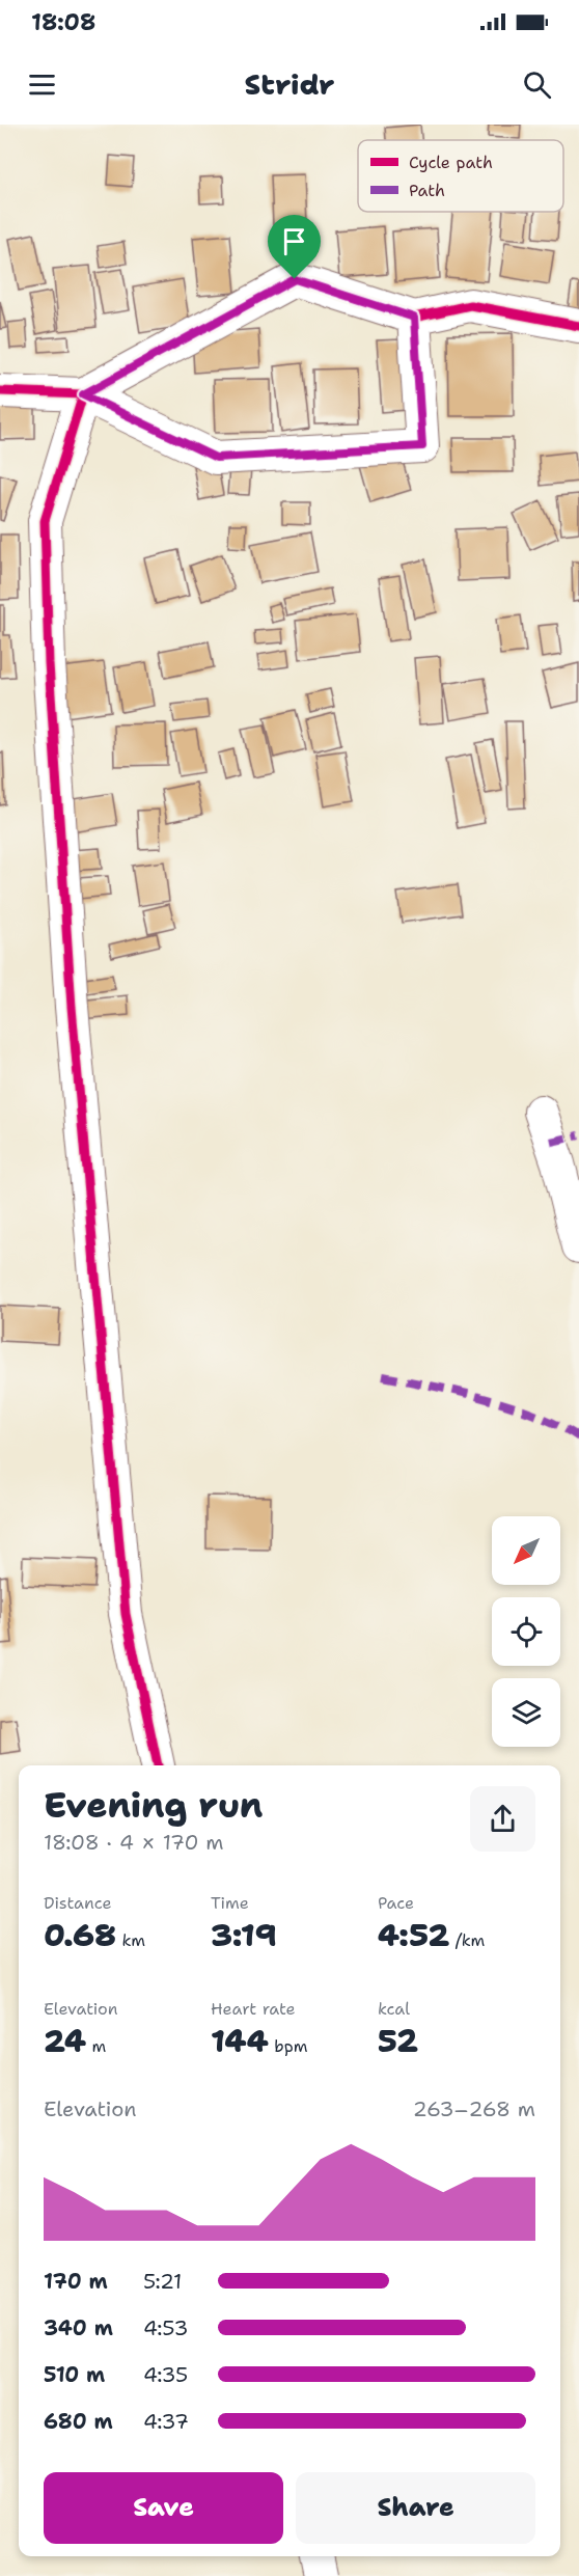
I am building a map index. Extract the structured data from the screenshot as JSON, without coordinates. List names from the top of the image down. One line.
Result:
{"legend":["Cycle path","Path"],"north":"bottom left","page":{"status":"18:08","header":"Stridr","heading":["Evening run","18:08 · 4 × 170 m"],"stats":[["Distance","0.68 km"],["Time","3:19"],["Pace","4:52 /km"],["Elevation","24 m"],["Heart rate","144 bpm"],["kcal","52"]],"chart":["Elevation","263–268 m"],"list":[{"name":"170 m","note":"5:21"},{"name":"340 m","note":"4:53"},{"name":"510 m","note":"4:35"},{"name":"680 m","note":"4:37"}],"buttons":["Save","Share"]}}
